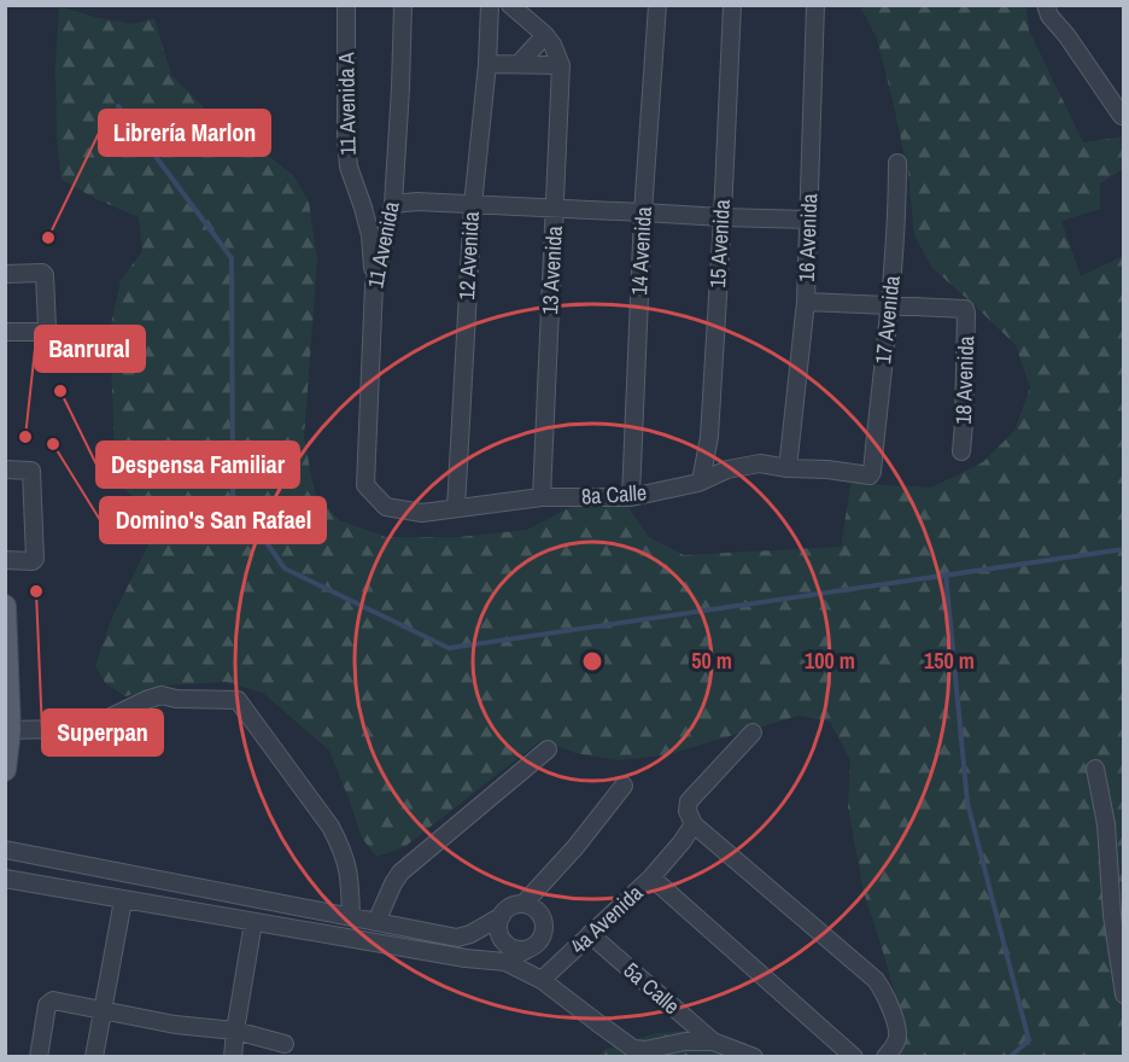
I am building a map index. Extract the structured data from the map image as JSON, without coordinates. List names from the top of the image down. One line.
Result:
{"streets":{"street":["11 Avenida A","16 Avenida","15 Avenida","11 Avenida","14 Avenida","12 Avenida","13 Avenida","17 Avenida","18 Avenida","8a Calle","4a Avenida","5a Calle"]},"crossings":[["11 Avenida A","11 Avenida"],["16 Avenida","8a Calle"],["15 Avenida","8a Calle"],["11 Avenida","8a Calle"],["14 Avenida","8a Calle"],["12 Avenida","8a Calle"],["13 Avenida","8a Calle"],["17 Avenida","18 Avenida"],["17 Avenida","8a Calle"],["4a Avenida","5a Calle"]],"places":["Librería Marlon","Despensa Familiar","Banrural","Domino's San Rafael","Superpan"],"rings":["50 m","100 m","150 m"]}
